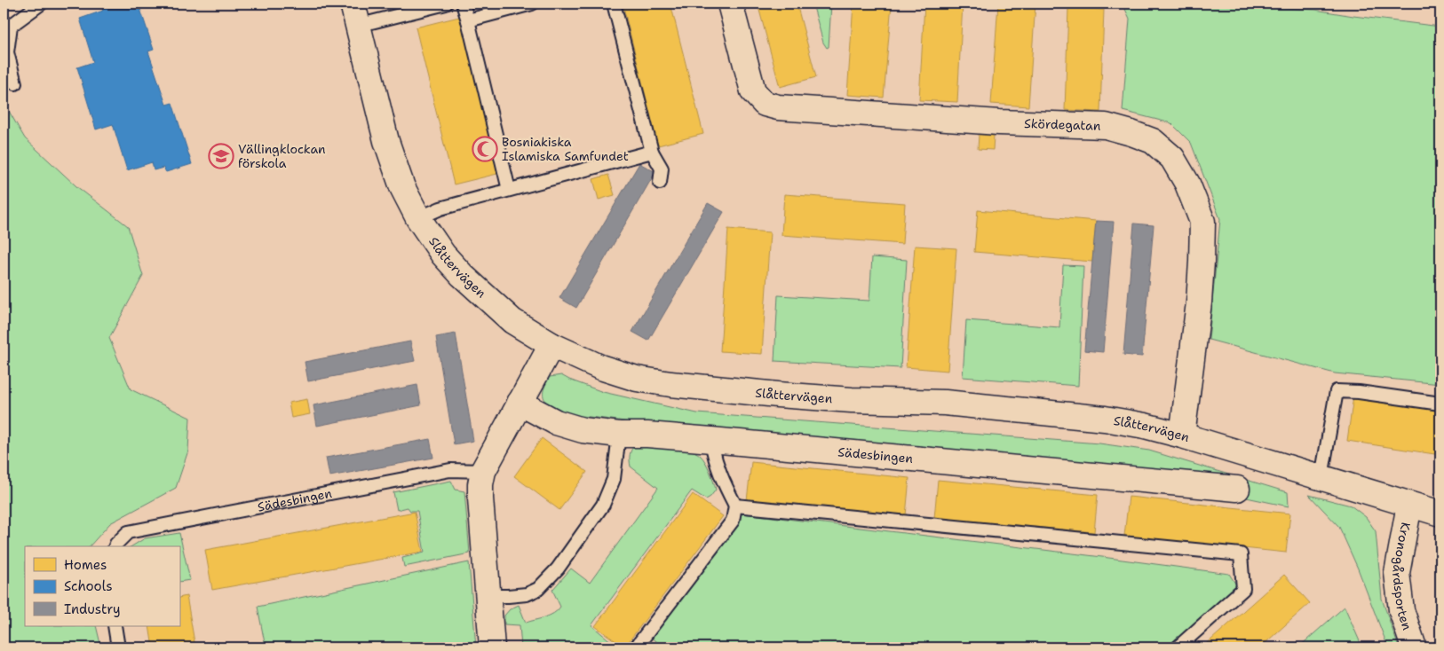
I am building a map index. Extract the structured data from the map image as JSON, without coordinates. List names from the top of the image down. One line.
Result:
{"streets":{"street":["Skördegatan","Slåttervägen","Sädesbingen","Kronogårdsporten"]},"crossings":[["Skördegatan","Slåttervägen"],["Slåttervägen","Kronogårdsporten"]],"places":{"mosque":["Bosniakiska Islamiska Samfundet"],"school or university":["Vällingklockan förskola"]},"legend":["Homes","Schools","Industry"]}
